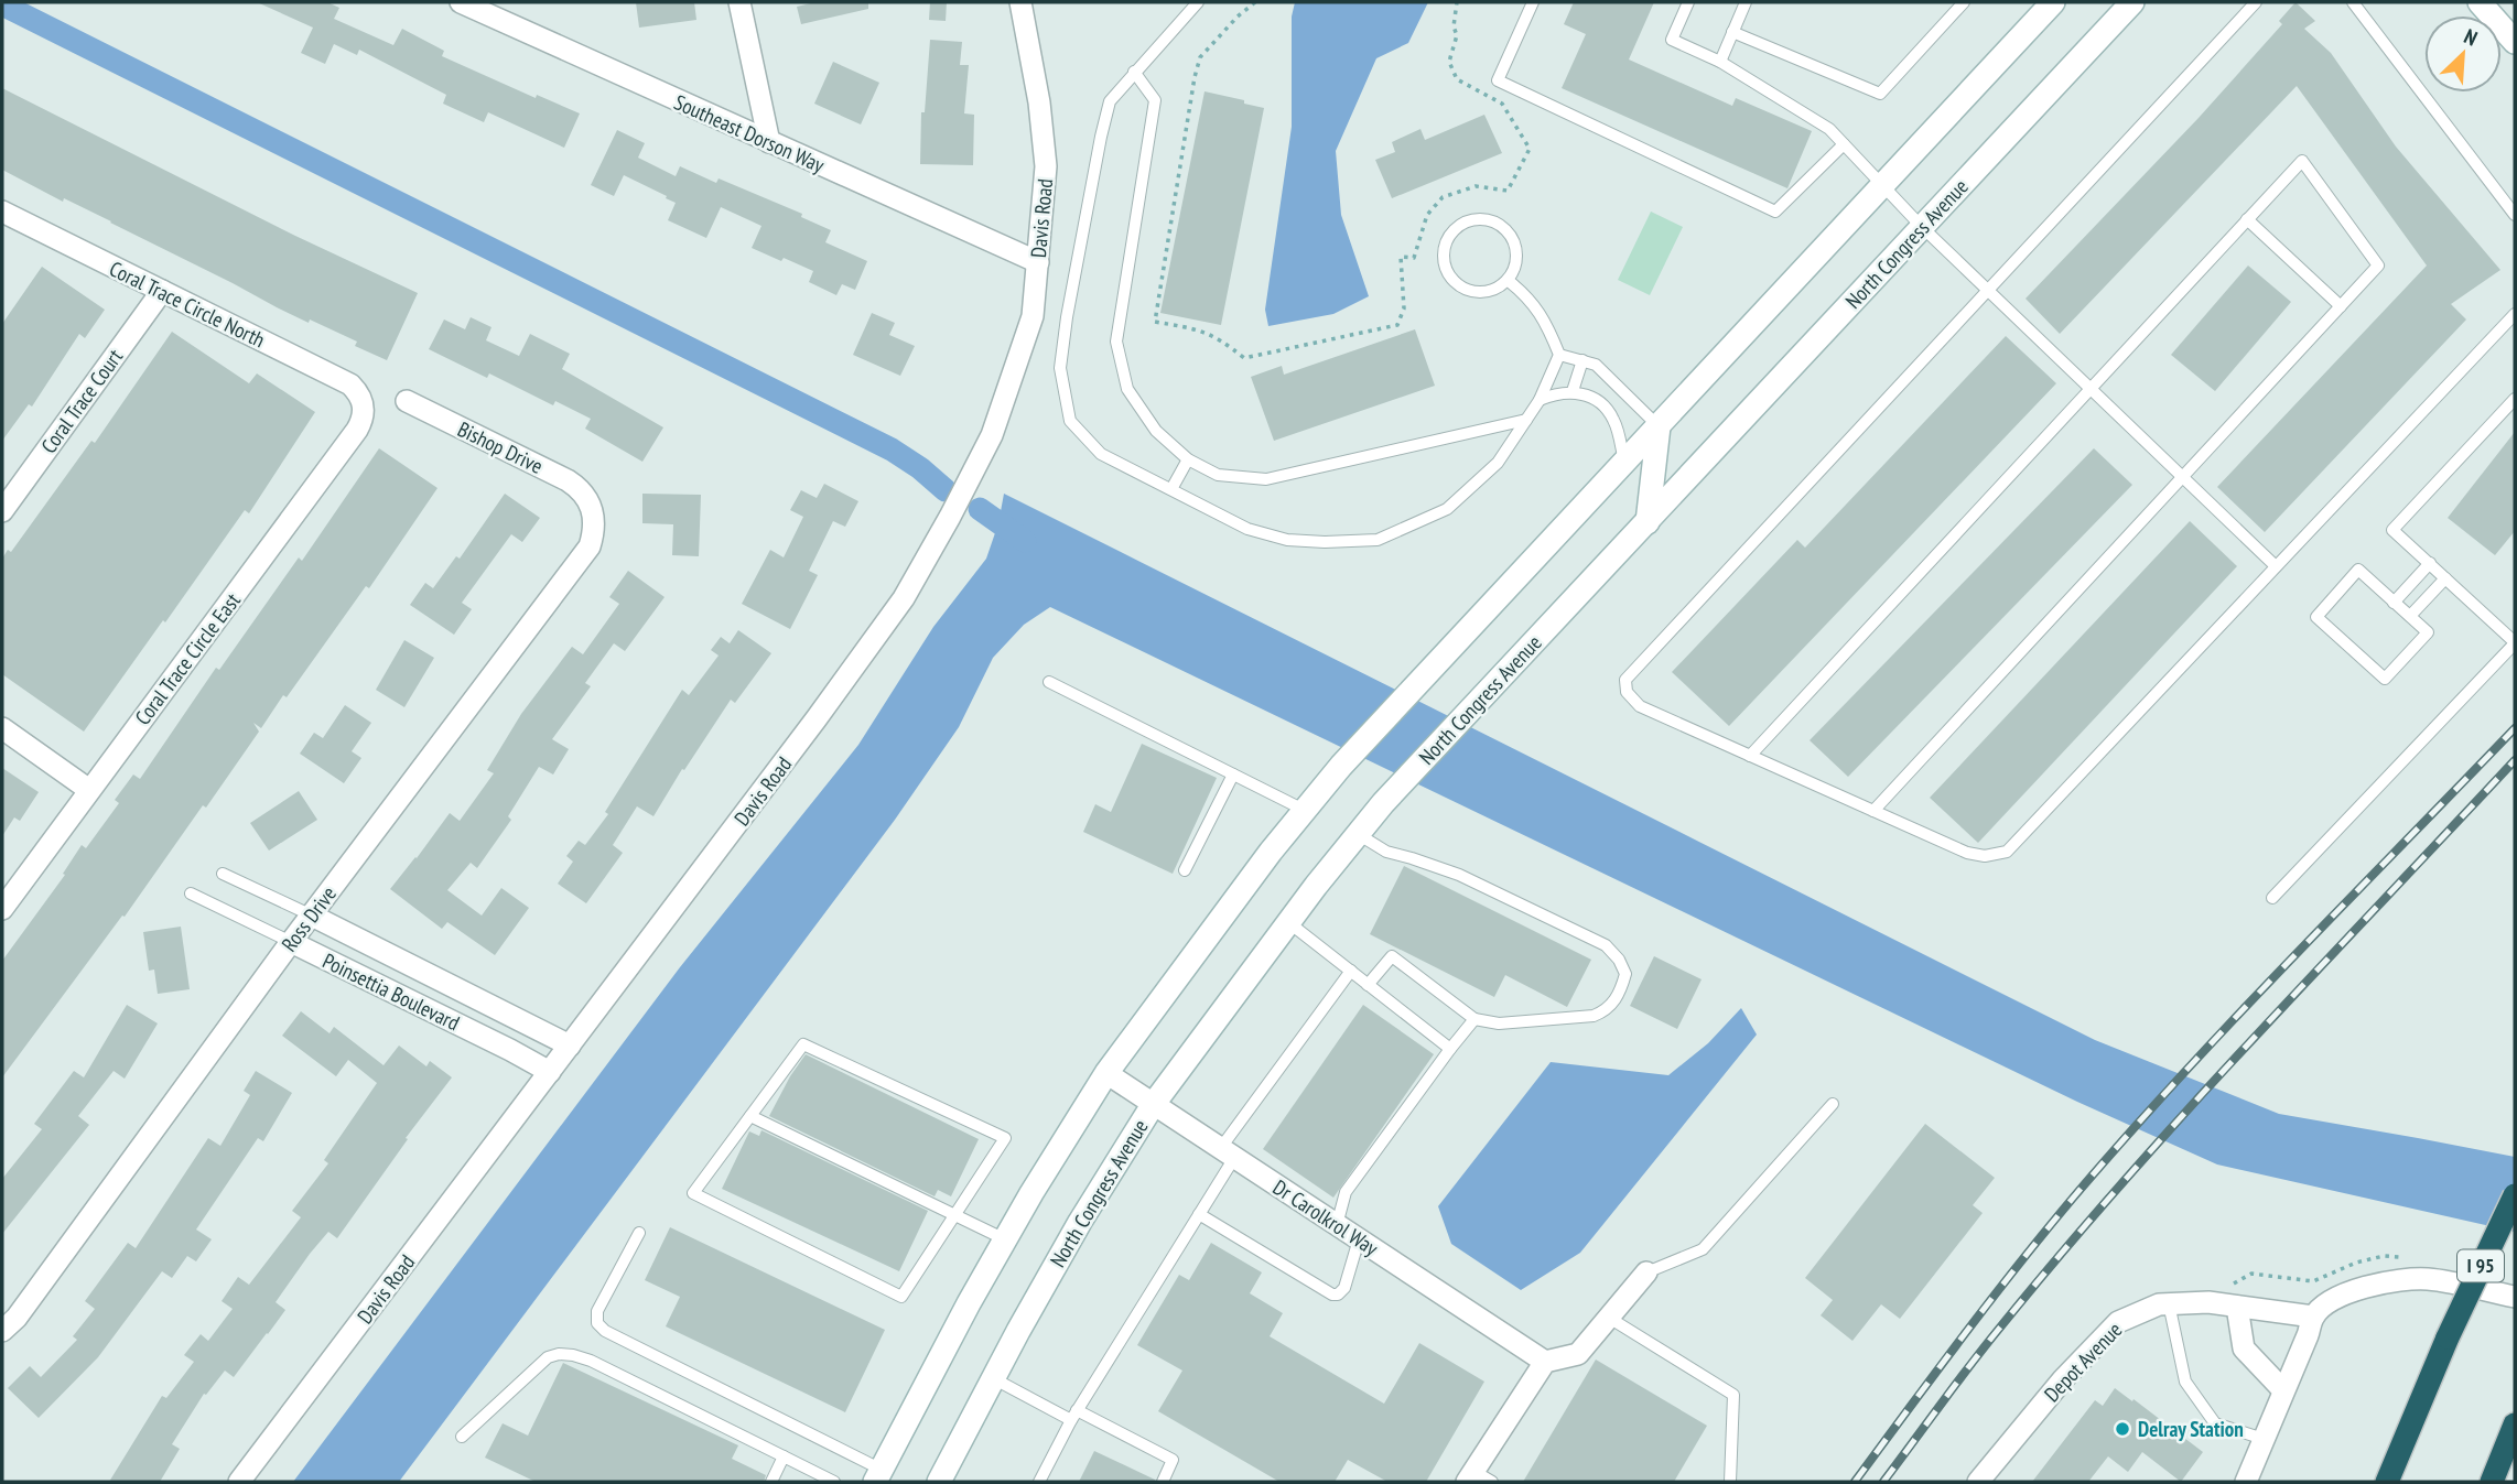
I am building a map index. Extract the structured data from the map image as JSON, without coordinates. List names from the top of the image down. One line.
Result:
{"streets":{"highway":["I 95"],"main road":["North Congress Avenue"],"street":["Southeast Dorson Way","Davis Road","Coral Trace Circle North","Coral Trace Court","Bishop Drive","Coral Trace Circle East","Ross Drive","Poinsettia Boulevard","Dr Carolkrol Way","Depot Avenue"]},"crossings":[["Southeast Dorson Way","Davis Road"],["Davis Road","Poinsettia Boulevard"],["North Congress Avenue","Dr Carolkrol Way"],["Coral Trace Circle North","Coral Trace Court"],["Coral Trace Circle North","Coral Trace Circle East"],["Bishop Drive","Ross Drive"],["Ross Drive","Poinsettia Boulevard"]],"places":["Delray Station"],"north":"top right"}
